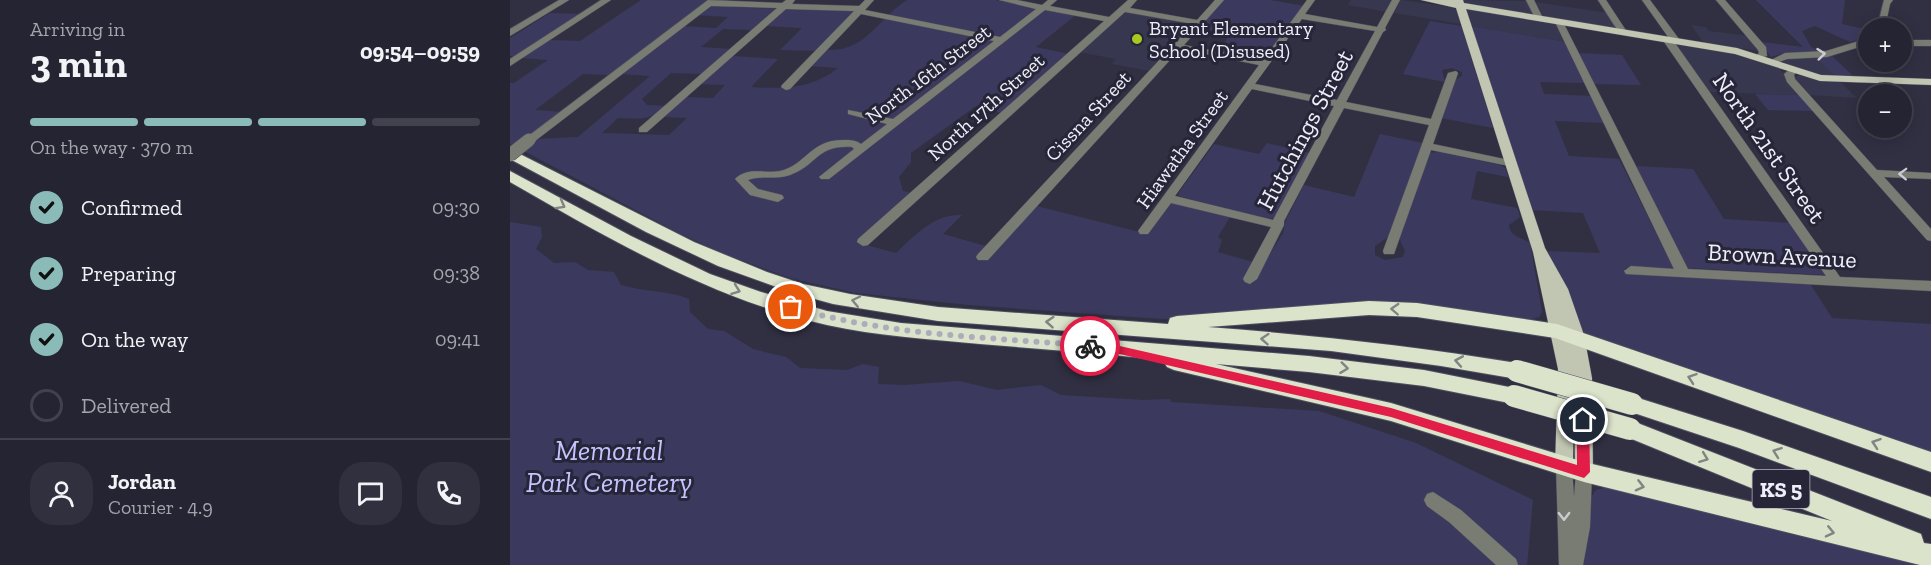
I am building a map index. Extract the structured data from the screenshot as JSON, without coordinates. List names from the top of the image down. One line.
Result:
{"streets":{"highway":["KS 5"],"street":["North 16th Street","North 17th Street","Cissna Street","Hutchings Street","North 21st Street","Hiawatha Street","Brown Avenue"]},"crossings":[["North 21st Street","Brown Avenue"]],"parks":["Memorial Park Cemetery"],"places":["Bryant Elementary School (Disused)"],"page":{"heading":["3 min","Arriving in","09:54–09:59"],"panel":["Jordan","Courier · 4.9"],"map_buttons":["+","−"],"bar":"On the way · 370 m","list":[["Confirmed","09:30"],["Preparing","09:38"],["On the way","09:41"],"Delivered"]}}
